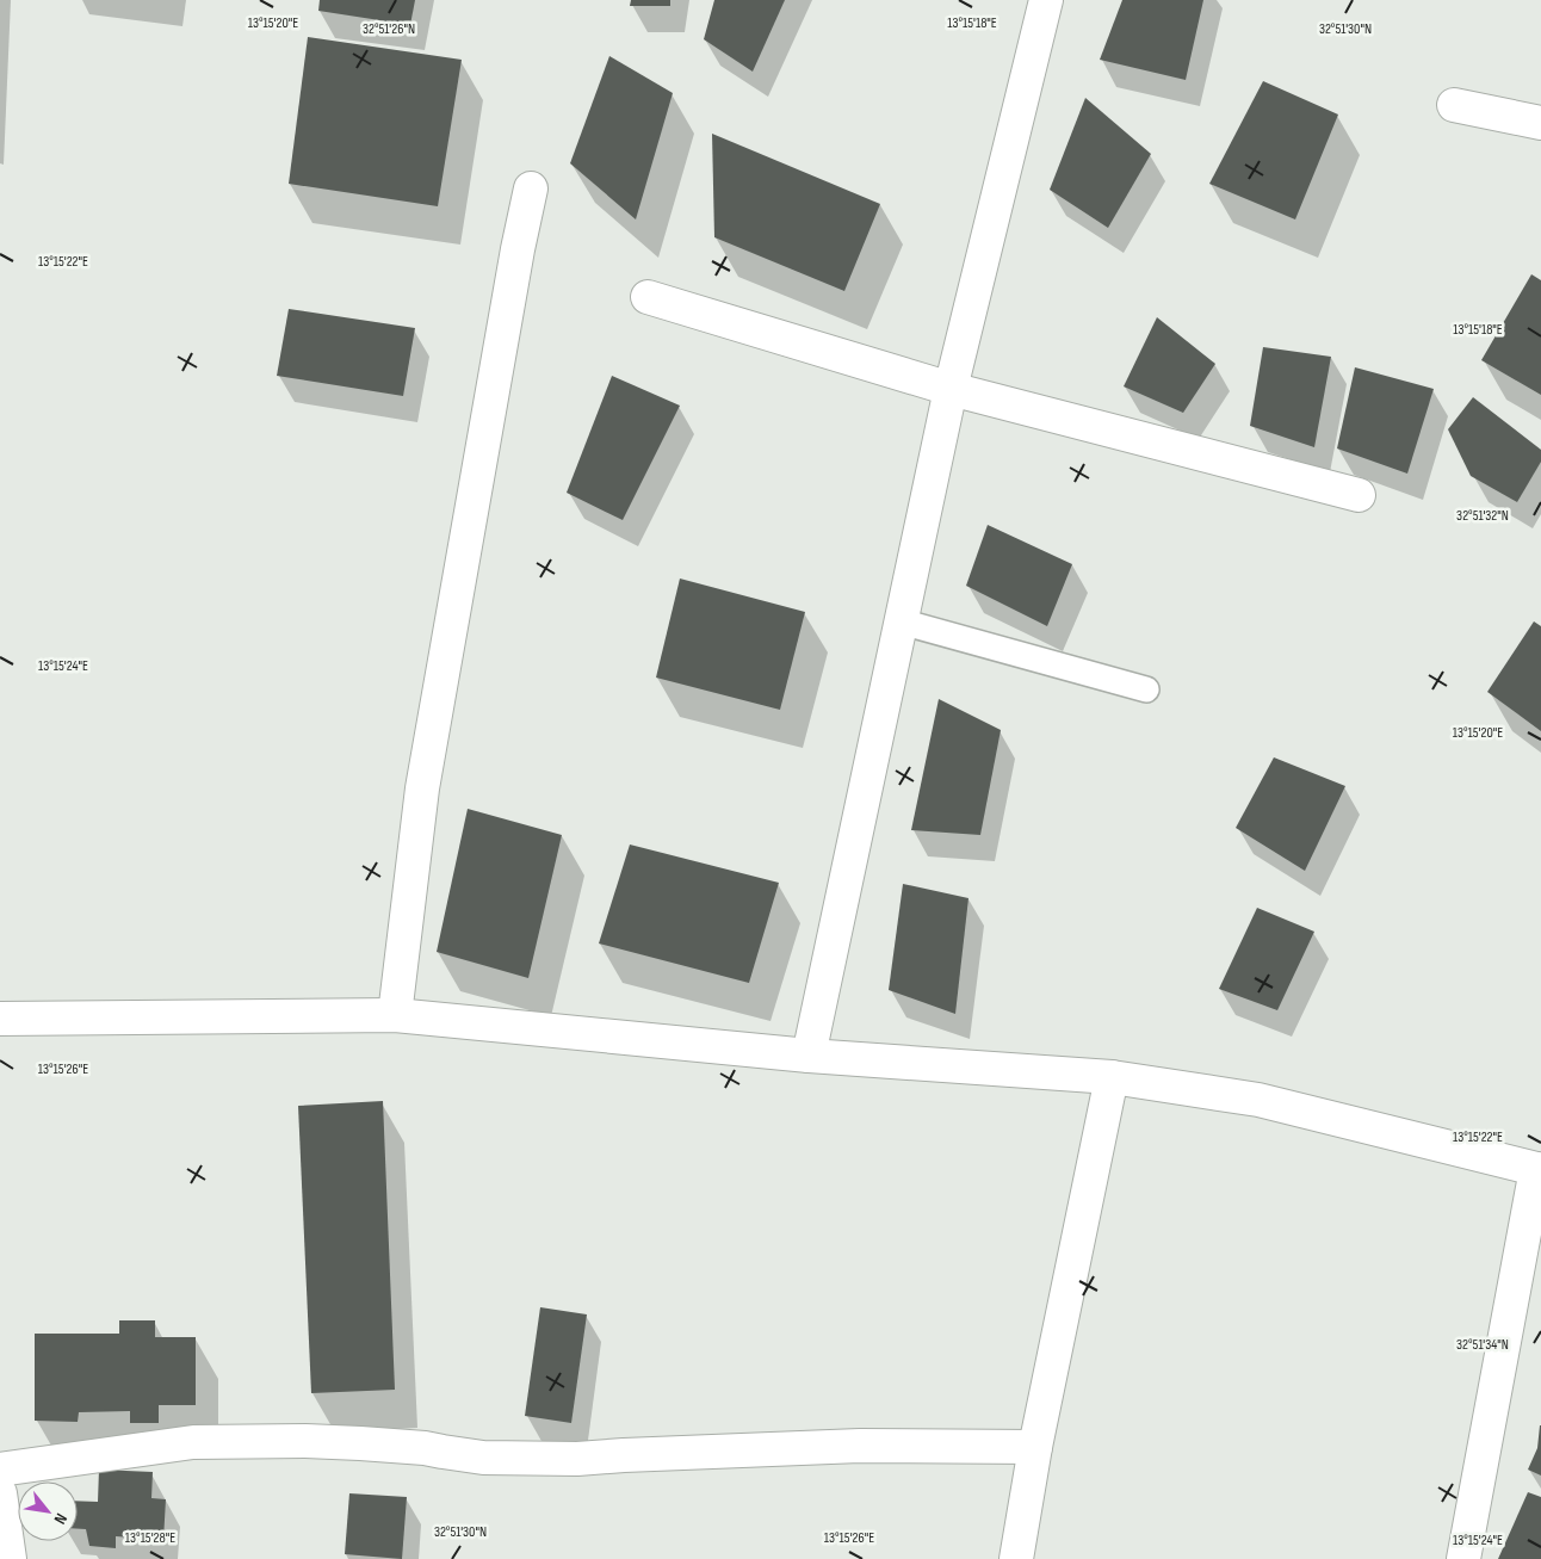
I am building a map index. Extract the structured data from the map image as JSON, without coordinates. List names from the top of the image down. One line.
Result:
{"north":"bottom right","coordinates":["13°15'20\"E","13°15'18\"E","32°51'26\"N","32°51'30\"N","13°15'22\"E","32°51'32\"N","13°15'24\"E","13°15'26\"E","32°51'34\"N","13°15'28\"E"]}
